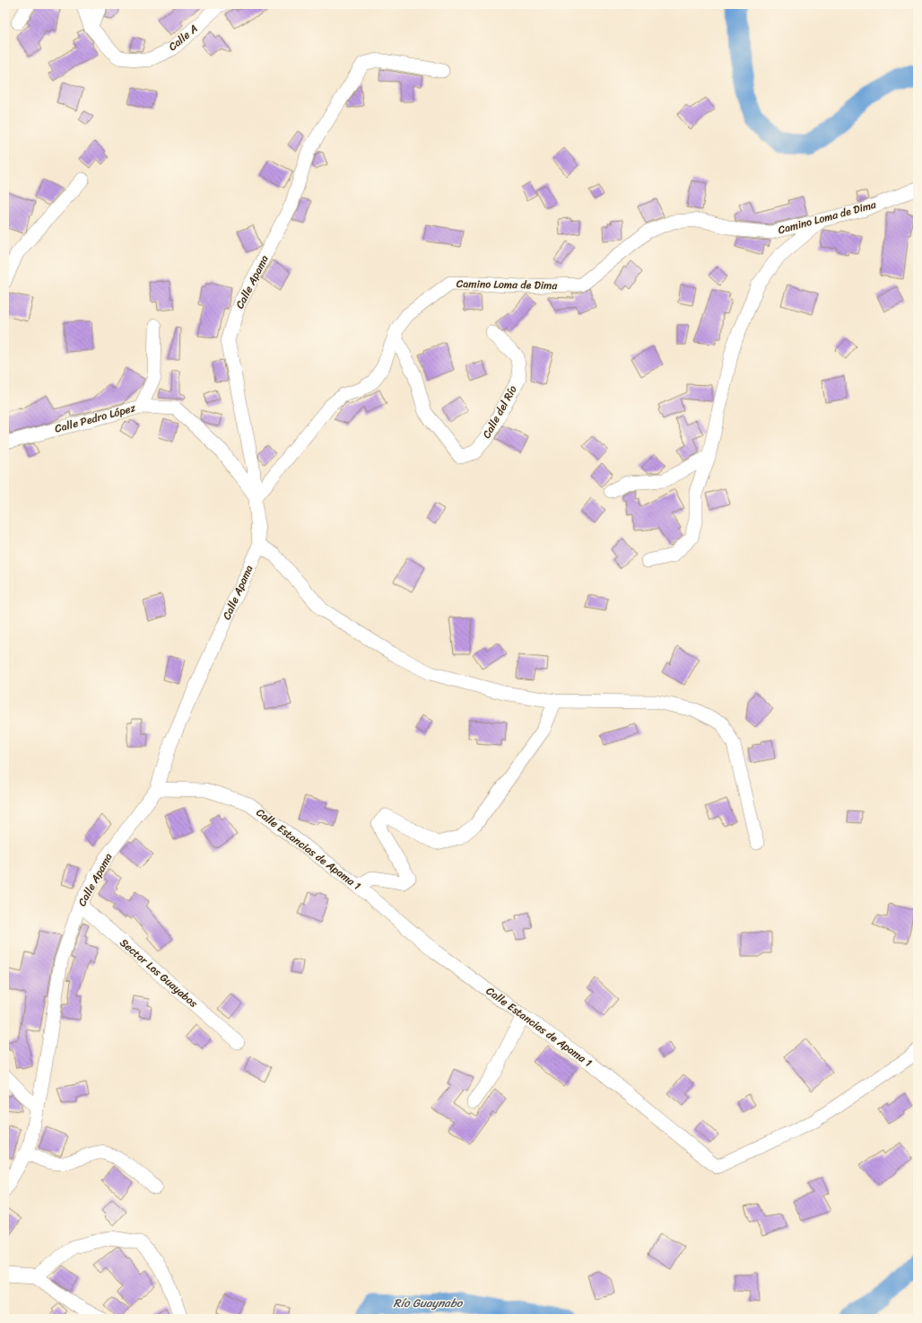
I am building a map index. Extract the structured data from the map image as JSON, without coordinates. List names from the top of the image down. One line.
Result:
{"streets":{"street":["Calle A","Camino Loma de Dima","Calle Apama","Calle del Río","Calle Pedro López","Calle Estancias de Apama 1","Sector Los Guayabos"]},"crossings":[["Camino Loma de Dima","Calle Apama"],["Camino Loma de Dima","Calle del Río"],["Camino Loma de Dima","Calle Pedro López"],["Calle Apama","Calle Pedro López"],["Calle Apama","Calle Estancias de Apama 1"],["Calle Apama","Sector Los Guayabos"]],"water":["Río Guaynabo"]}
